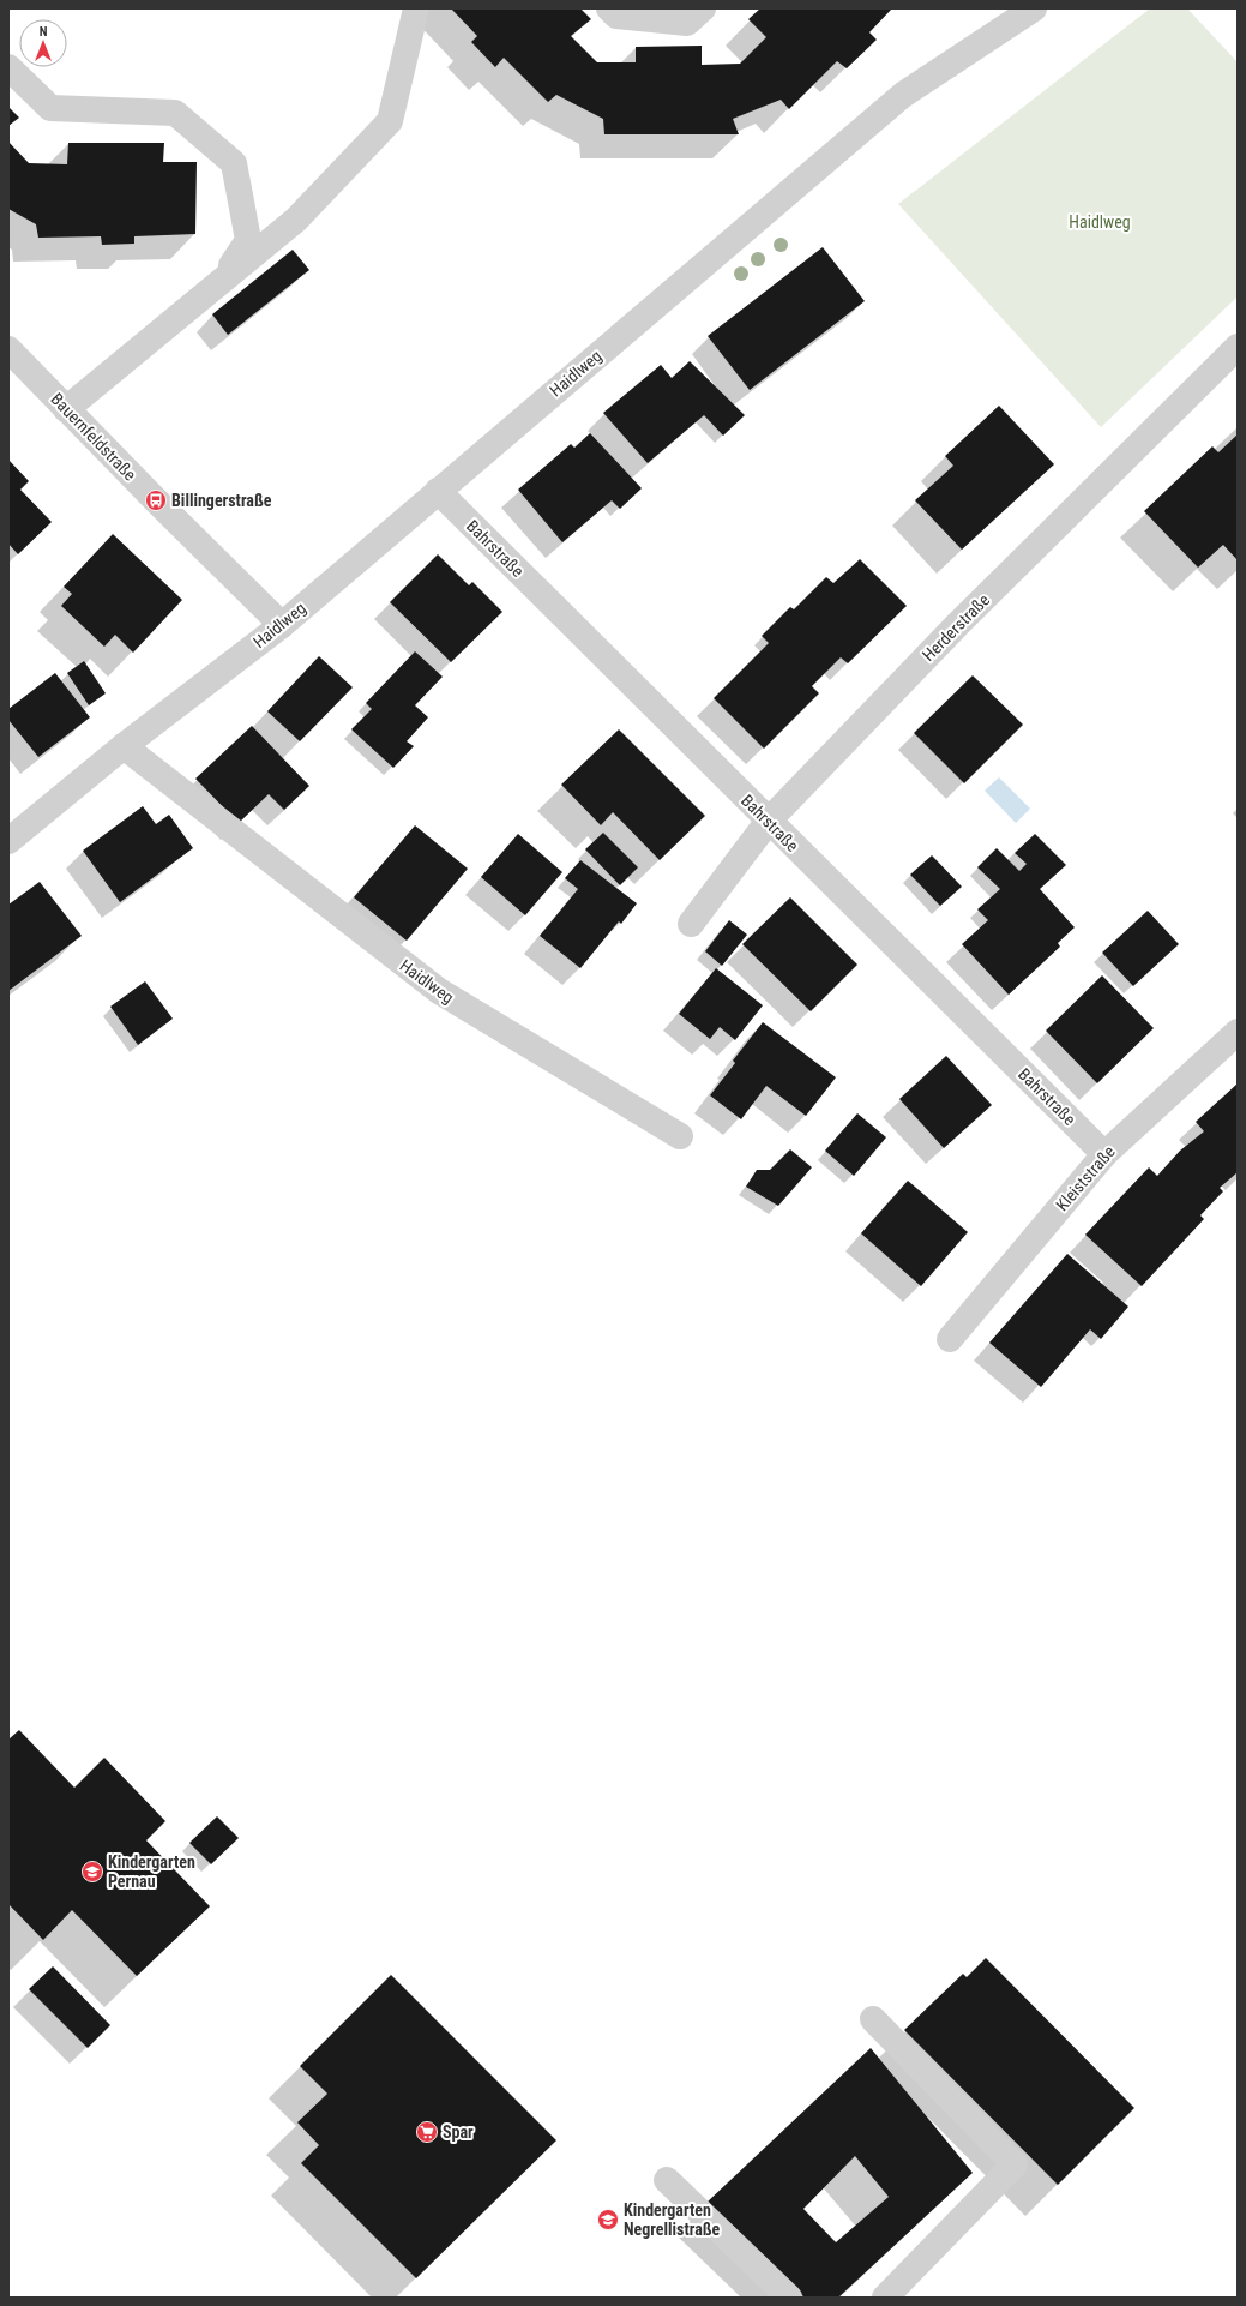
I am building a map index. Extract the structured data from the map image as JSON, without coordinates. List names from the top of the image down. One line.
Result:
{"streets":{"street":["Haidlweg","Bauernfeldstraße","Bahrstraße","Herderstraße","Kleiststraße"]},"crossings":[["Haidlweg","Bauernfeldstraße"],["Haidlweg","Bahrstraße"],["Bahrstraße","Herderstraße"],["Bahrstraße","Kleiststraße"]],"parks":["Haidlweg"],"places":{"bus stop":["Billingerstraße"],"school or university":["Kindergarten Pernau","Kindergarten Negrellistraße"],"supermarket":["Spar"]},"north":"top"}
